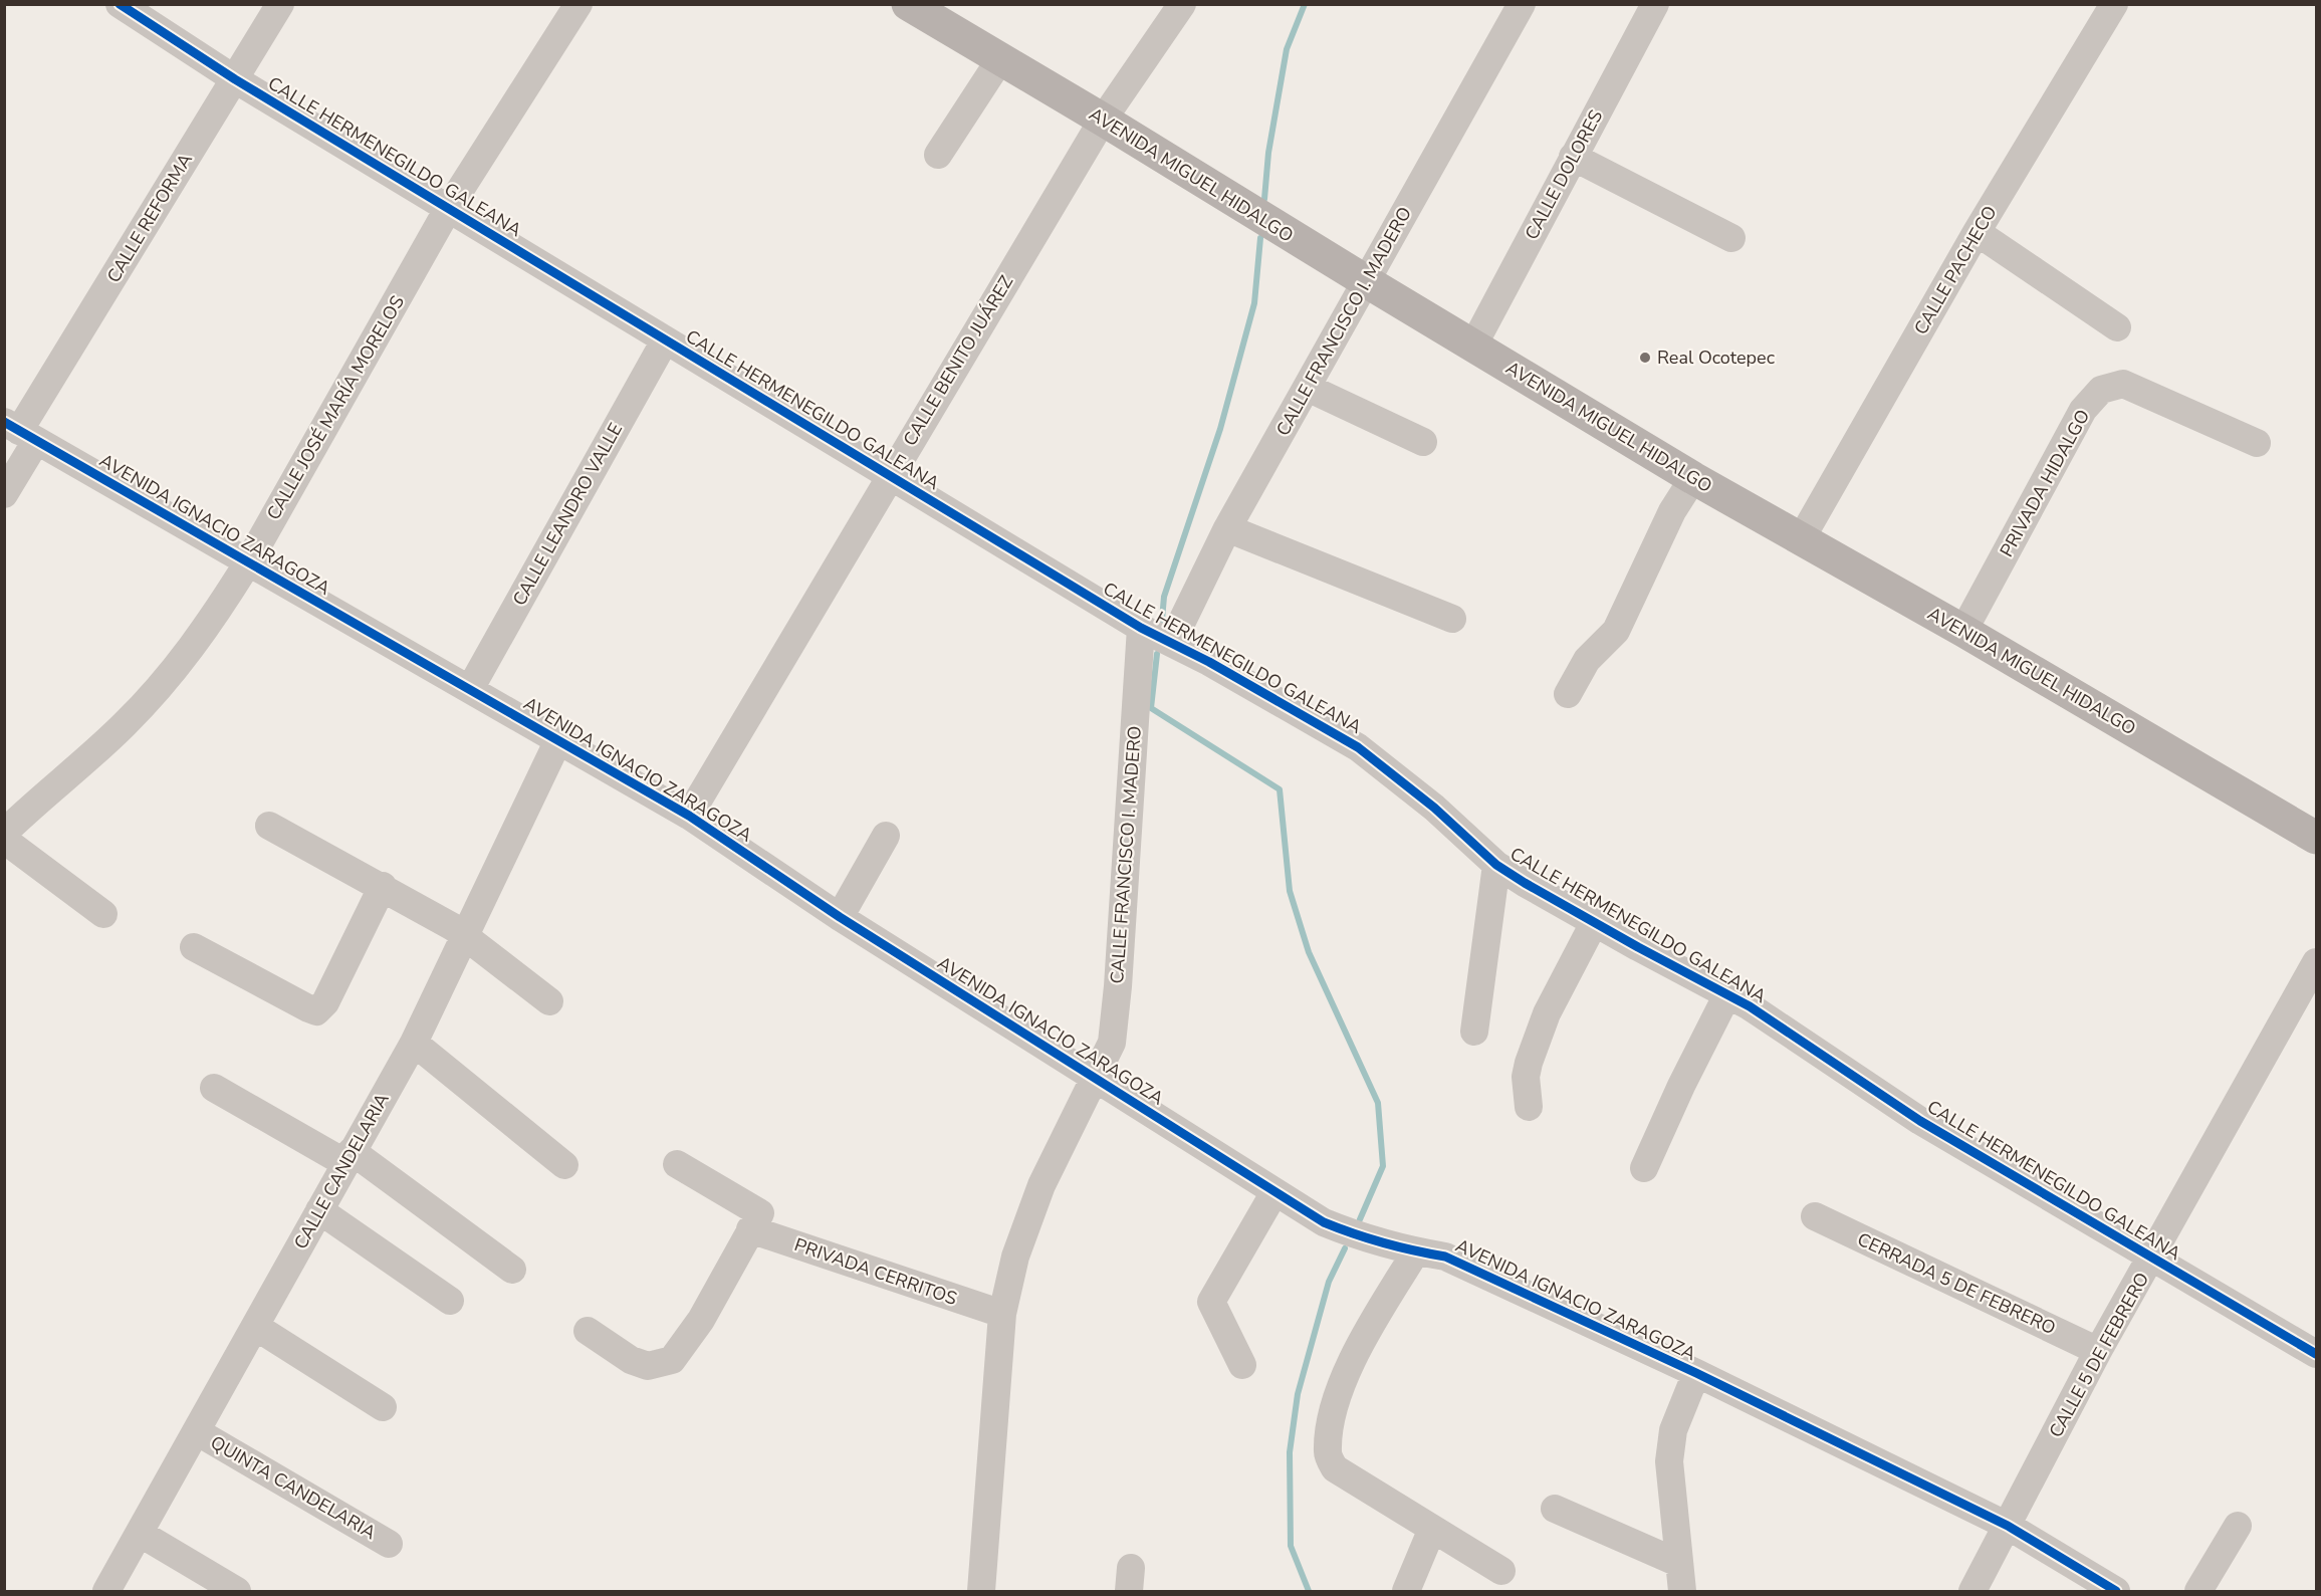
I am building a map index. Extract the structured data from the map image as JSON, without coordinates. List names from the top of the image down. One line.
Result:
{"streets":{"main road":["AVENIDA MIGUEL HIDALGO"],"street":["CALLE HERMENEGILDO GALEANA","CALLE DOLORES","CALLE REFORMA","CALLE PACHECO","CALLE FRANCISCO I. MADERO","CALLE BENITO JUÁREZ","CALLE JOSÉ MARÍA MORELOS","PRIVADA HIDALGO","CALLE LEANDRO VALLE","AVENIDA IGNACIO ZARAGOZA","CALLE CANDELARIA","PRIVADA CERRITOS","CERRADA 5 DE FEBRERO","CALLE 5 DE FEBRERO","QUINTA CANDELARIA"]},"crossings":[["CALLE HERMENEGILDO GALEANA","CALLE REFORMA"],["CALLE HERMENEGILDO GALEANA","CALLE FRANCISCO I. MADERO"],["CALLE HERMENEGILDO GALEANA","CALLE BENITO JUÁREZ"],["CALLE HERMENEGILDO GALEANA","CALLE JOSÉ MARÍA MORELOS"],["CALLE HERMENEGILDO GALEANA","CALLE LEANDRO VALLE"],["CALLE HERMENEGILDO GALEANA","CALLE 5 DE FEBRERO"],["AVENIDA MIGUEL HIDALGO","CALLE DOLORES"],["AVENIDA MIGUEL HIDALGO","CALLE PACHECO"],["AVENIDA MIGUEL HIDALGO","CALLE FRANCISCO I. MADERO"],["AVENIDA MIGUEL HIDALGO","CALLE BENITO JUÁREZ"],["AVENIDA MIGUEL HIDALGO","PRIVADA HIDALGO"],["CALLE REFORMA","AVENIDA IGNACIO ZARAGOZA"],["CALLE FRANCISCO I. MADERO","AVENIDA IGNACIO ZARAGOZA"],["CALLE FRANCISCO I. MADERO","PRIVADA CERRITOS"],["CALLE BENITO JUÁREZ","AVENIDA IGNACIO ZARAGOZA"],["CALLE JOSÉ MARÍA MORELOS","AVENIDA IGNACIO ZARAGOZA"],["CALLE LEANDRO VALLE","AVENIDA IGNACIO ZARAGOZA"],["AVENIDA IGNACIO ZARAGOZA","CALLE CANDELARIA"],["AVENIDA IGNACIO ZARAGOZA","CALLE 5 DE FEBRERO"],["CALLE CANDELARIA","QUINTA CANDELARIA"],["CERRADA 5 DE FEBRERO","CALLE 5 DE FEBRERO"]],"places":["Real Ocotepec"]}
